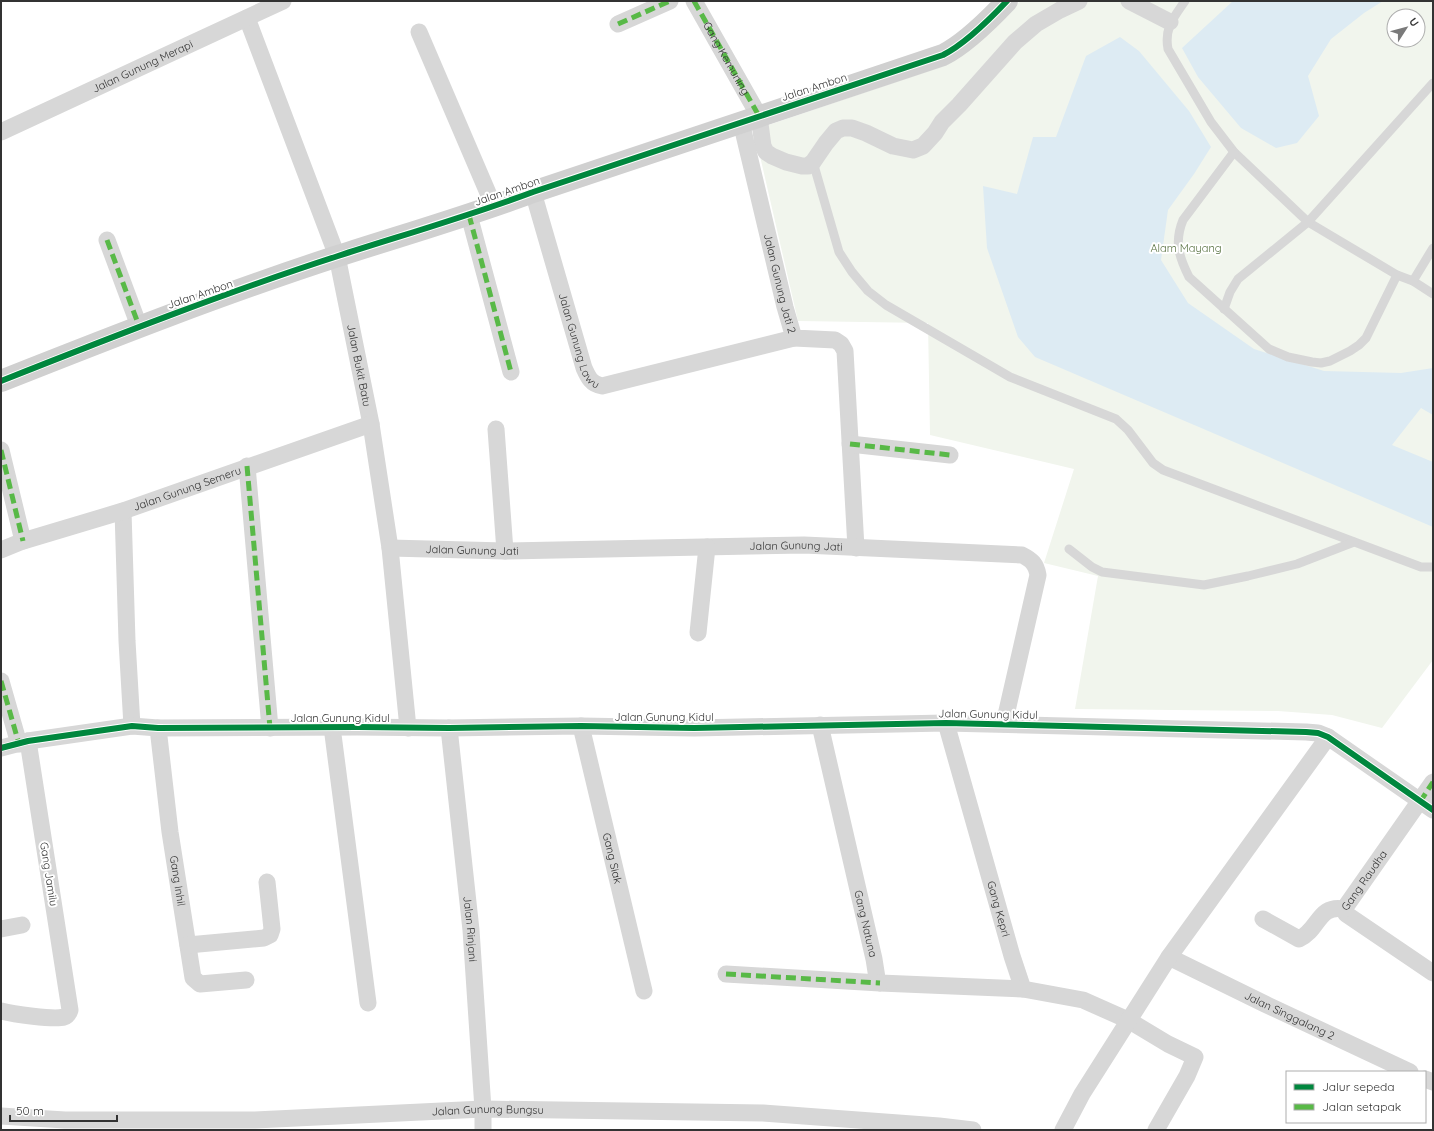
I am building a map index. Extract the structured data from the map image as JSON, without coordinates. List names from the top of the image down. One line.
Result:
{"streets":{"street":["Gang Kemuning","Jalan Gunung Merapi","Jalan Ambon","Jalan Gunung Jati 2","Jalan Gunung Lawu","Jalan Bukit Batu","Jalan Gunung Semeru","Jalan Gunung Jati","Jalan Gunung Kidul","Gang Siak","Gang Jamilu","Gang Inhil","Gang Raudha","Gang Kepri","Gang Natuna","Jalan Rinjani","Jalan Singgalang 2","Jalan Gunung Bungsu"]},"crossings":[["Gang Kemuning","Jalan Ambon"],["Gang Kemuning","Jalan Gunung Jati 2"],["Jalan Gunung Merapi","Jalan Bukit Batu"],["Jalan Ambon","Jalan Gunung Jati 2"],["Jalan Ambon","Jalan Gunung Lawu"],["Jalan Ambon","Jalan Bukit Batu"],["Jalan Gunung Jati 2","Jalan Gunung Lawu"],["Jalan Gunung Jati 2","Jalan Gunung Jati"],["Jalan Bukit Batu","Jalan Gunung Semeru"],["Jalan Bukit Batu","Jalan Gunung Jati"],["Jalan Bukit Batu","Jalan Gunung Kidul"],["Jalan Gunung Jati","Jalan Gunung Kidul"],["Jalan Gunung Kidul","Gang Siak"],["Jalan Gunung Kidul","Gang Jamilu"],["Jalan Gunung Kidul","Gang Inhil"],["Jalan Gunung Kidul","Gang Kepri"],["Jalan Gunung Kidul","Gang Natuna"],["Jalan Gunung Kidul","Jalan Rinjani"],["Jalan Rinjani","Jalan Gunung Bungsu"]],"parks":["Alam Mayang"],"legend":["Jalur sepeda","Jalan setapak"],"scale_bar":"50 m","north":"top right"}
